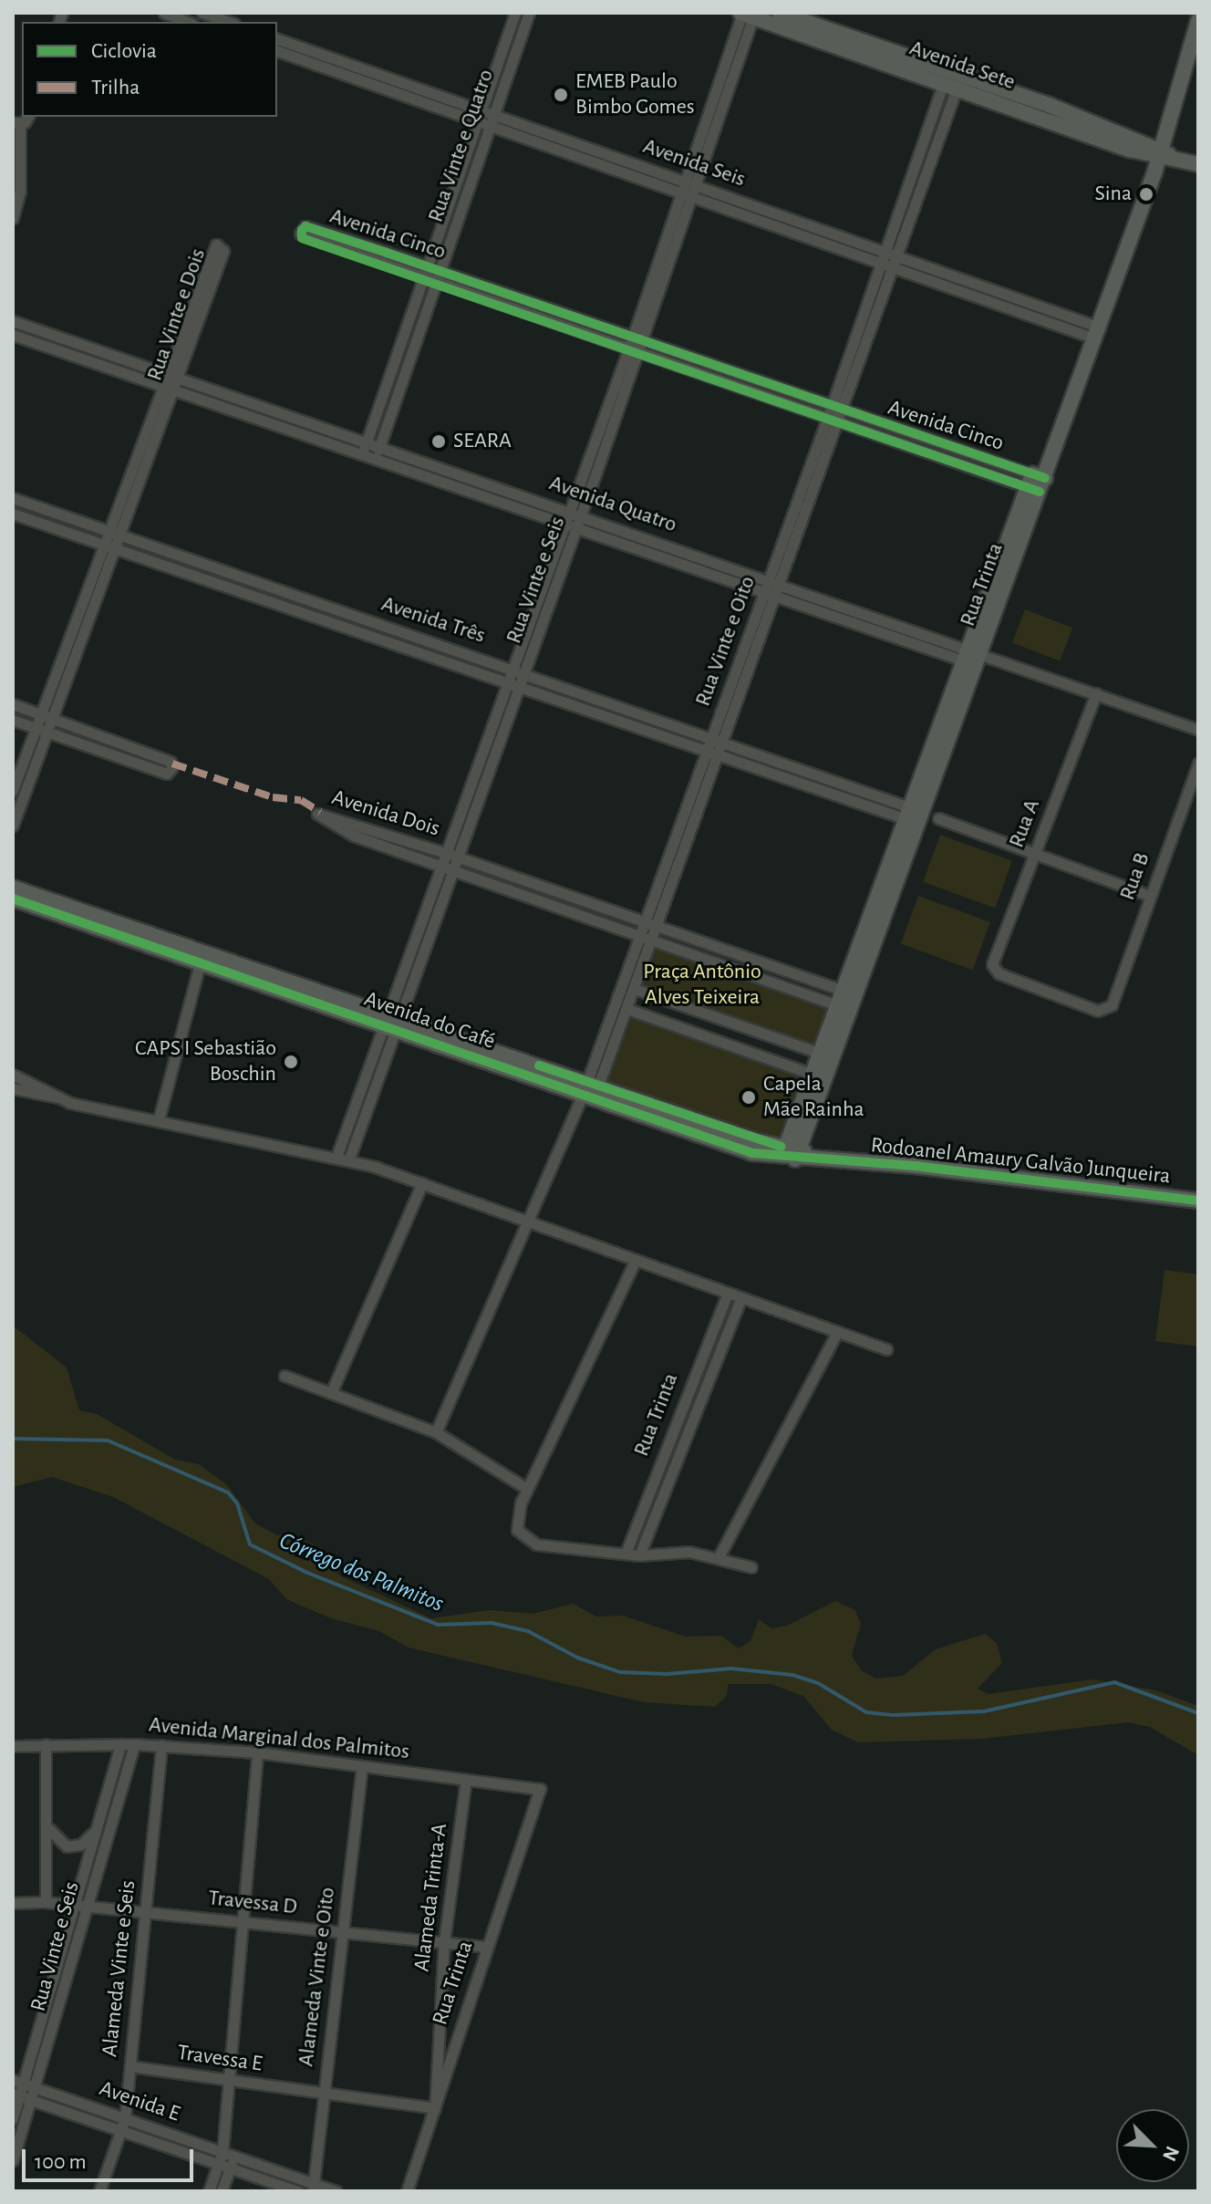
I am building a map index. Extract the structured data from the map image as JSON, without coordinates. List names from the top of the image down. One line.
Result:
{"streets":{"street":["Avenida Sete","Rua Vinte e Quatro","Avenida Seis","Avenida Cinco","Rua Vinte e Dois","Avenida Quatro","Rua Vinte e Seis","Rua Trinta","Avenida Três","Rua Vinte e Oito","Avenida Dois","Rua A","Rua B","Avenida do Café","Rodoanel Amaury Galvão Junqueira","Avenida Marginal dos Palmitos","Alameda Trinta-A","Travessa D","Alameda Vinte e Seis","Alameda Vinte e Oito","Travessa E","Avenida E"]},"crossings":[["Avenida Sete","Rua Vinte e Seis"],["Avenida Sete","Rua Trinta"],["Avenida Sete","Rua Vinte e Oito"],["Rua Vinte e Quatro","Avenida Seis"],["Rua Vinte e Quatro","Avenida Cinco"],["Rua Vinte e Quatro","Avenida Quatro"],["Avenida Seis","Rua Vinte e Seis"],["Avenida Seis","Rua Trinta"],["Avenida Seis","Rua Vinte e Oito"],["Avenida Cinco","Rua Vinte e Seis"],["Avenida Cinco","Rua Trinta"],["Avenida Cinco","Rua Vinte e Oito"],["Rua Vinte e Dois","Avenida Quatro"],["Rua Vinte e Dois","Avenida Três"],["Avenida Quatro","Rua Vinte e Seis"],["Avenida Quatro","Rua Trinta"],["Avenida Quatro","Rua Vinte e Oito"],["Avenida Quatro","Rua A"],["Rua Vinte e Seis","Avenida Três"],["Rua Vinte e Seis","Avenida Dois"],["Rua Vinte e Seis","Avenida do Café"],["Rua Vinte e Seis","Avenida Marginal dos Palmitos"],["Rua Vinte e Seis","Travessa D"],["Rua Vinte e Seis","Avenida E"],["Rua Trinta","Avenida Três"],["Rua Trinta","Avenida Dois"],["Rua Trinta","Avenida do Café"],["Rua Trinta","Avenida Marginal dos Palmitos"],["Rua Trinta","Alameda Trinta-A"],["Rua Trinta","Travessa D"],["Rua Trinta","Travessa E"],["Avenida Três","Rua Vinte e Oito"],["Rua Vinte e Oito","Avenida Dois"],["Rua Vinte e Oito","Avenida do Café"],["Rua A","Rua B"],["Avenida do Café","Rodoanel Amaury Galvão Junqueira"],["Avenida Marginal dos Palmitos","Alameda Trinta-A"],["Avenida Marginal dos Palmitos","Alameda Vinte e Seis"],["Avenida Marginal dos Palmitos","Alameda Vinte e Oito"],["Alameda Trinta-A","Travessa D"],["Alameda Trinta-A","Travessa E"],["Travessa D","Alameda Vinte e Seis"],["Travessa D","Alameda Vinte e Oito"],["Alameda Vinte e Seis","Travessa E"],["Alameda Vinte e Seis","Avenida E"],["Alameda Vinte e Oito","Travessa E"],["Alameda Vinte e Oito","Avenida E"]],"water":["Córrego dos Palmitos"],"parks":["Praça Antônio Alves Teixeira"],"places":["EMEB Paulo Bimbo Gomes","Sina","SEARA","CAPS I Sebastião Boschin","Capela Mãe Rainha"],"legend":["Ciclovia","Trilha"],"scale_bar":"100 m","north":"bottom right"}
